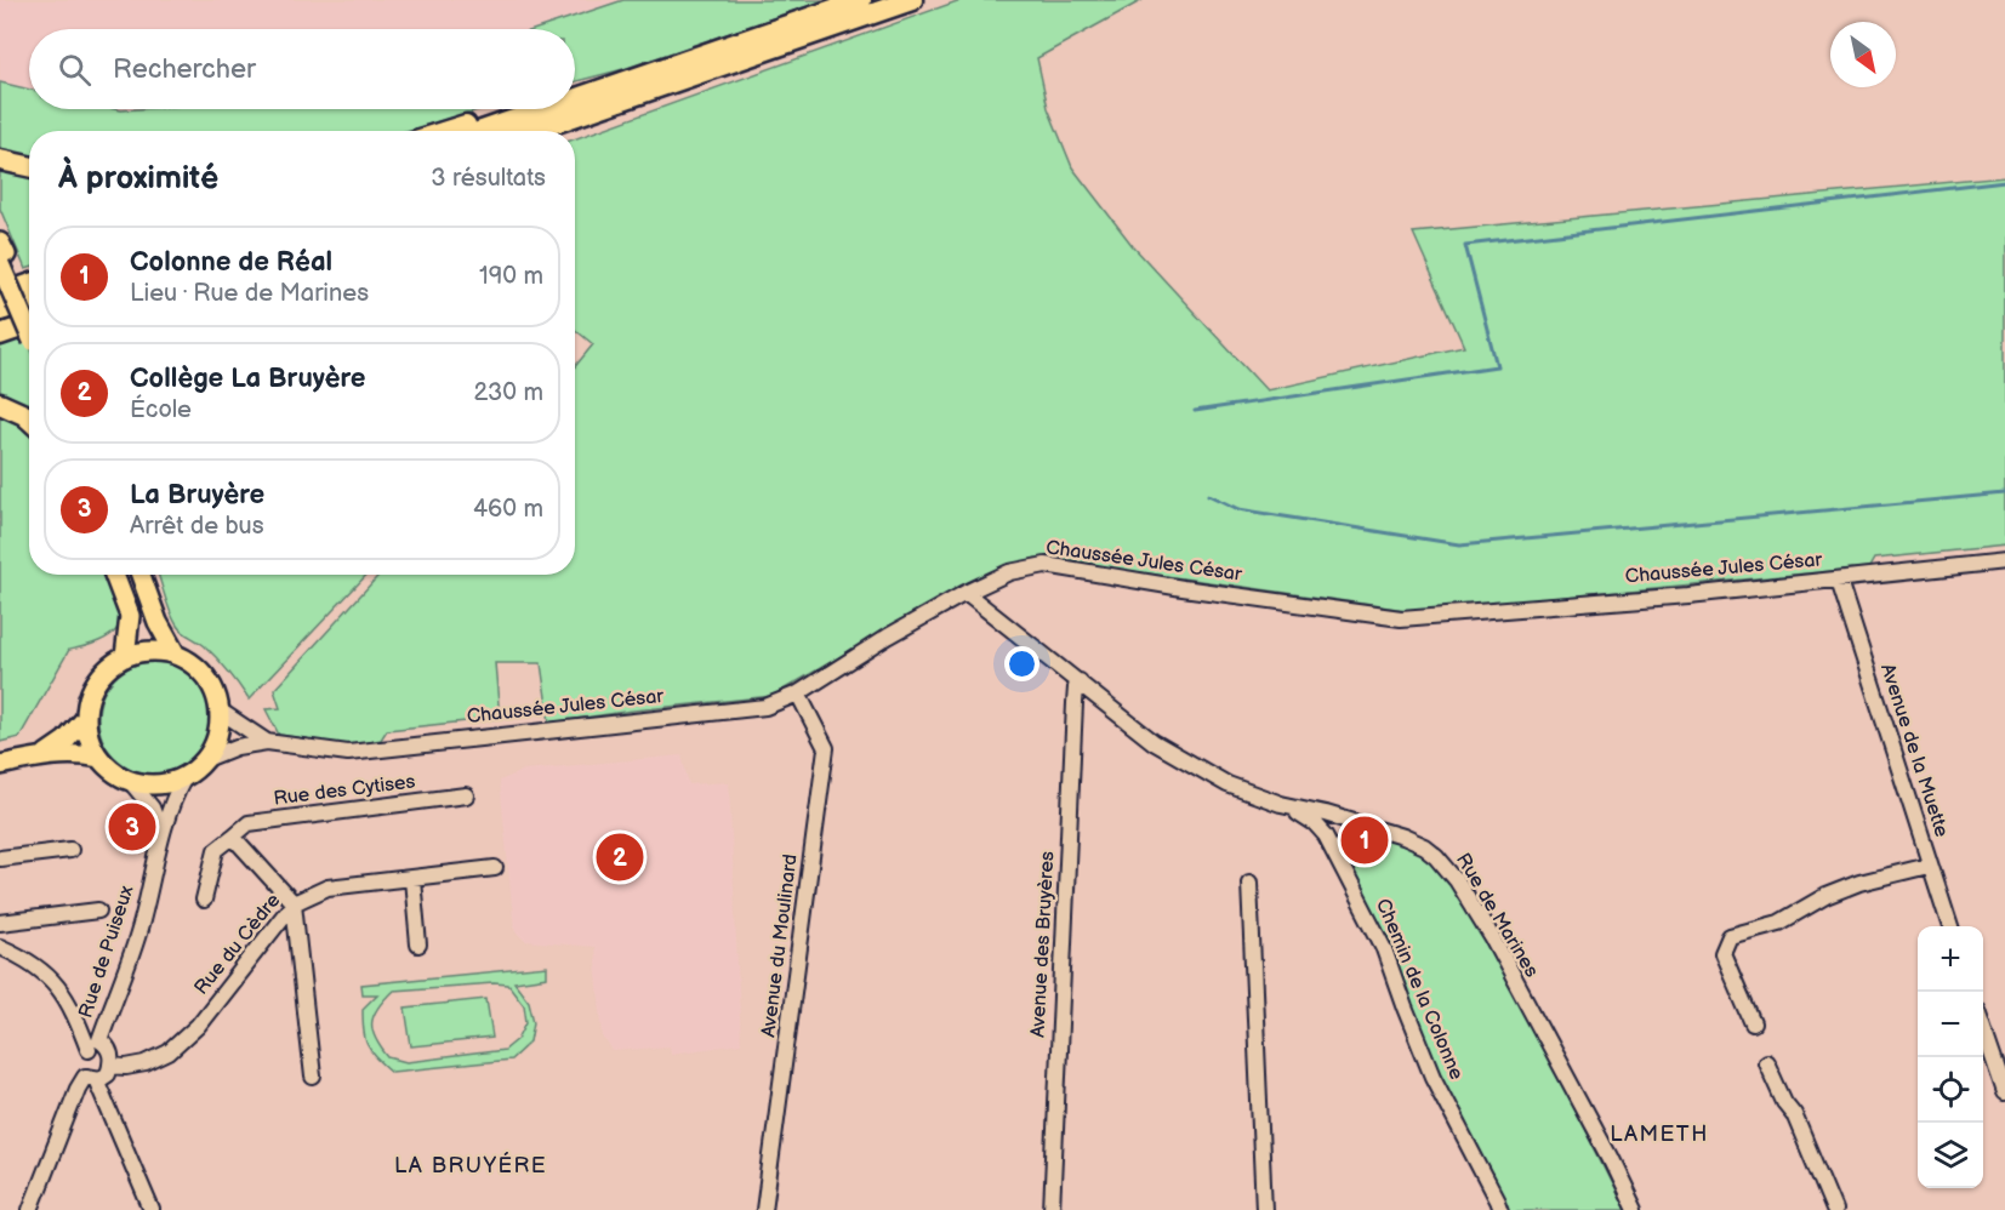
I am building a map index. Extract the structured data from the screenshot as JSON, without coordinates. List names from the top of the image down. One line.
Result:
{"streets":{"street":["Chaussée Jules César","Avenue de la Muette","Rue des Cytises","Rue de Marines","Rue du Cèdre","Avenue des Bruyères","Avenue du Moulinard","Rue de Puiseux","Chemin de la Colonne"]},"crossings":[["Chaussée Jules César","Avenue de la Muette"],["Chaussée Jules César","Rue de Marines"],["Chaussée Jules César","Avenue du Moulinard"],["Chaussée Jules César","Rue de Puiseux"],["Rue de Marines","Avenue des Bruyères"],["Rue de Marines","Chemin de la Colonne"],["Rue du Cèdre","Rue de Puiseux"]],"districts":["LAMETH","LA BRUYÉRE"],"north":"bottom right","page":{"search":"Rechercher","heading":["À proximité","3 résultats"],"list":[{"mark":"1","name":"Colonne de Réal","note":"Lieu · Rue de Marines","value":"190 m"},{"mark":"2","name":"Collège La Bruyère","note":"École","value":"230 m"},{"mark":"3","name":"La Bruyère","note":"Arrêt de bus","value":"460 m"}],"pins":["3","1","2"],"map_buttons":["+","−"]}}
